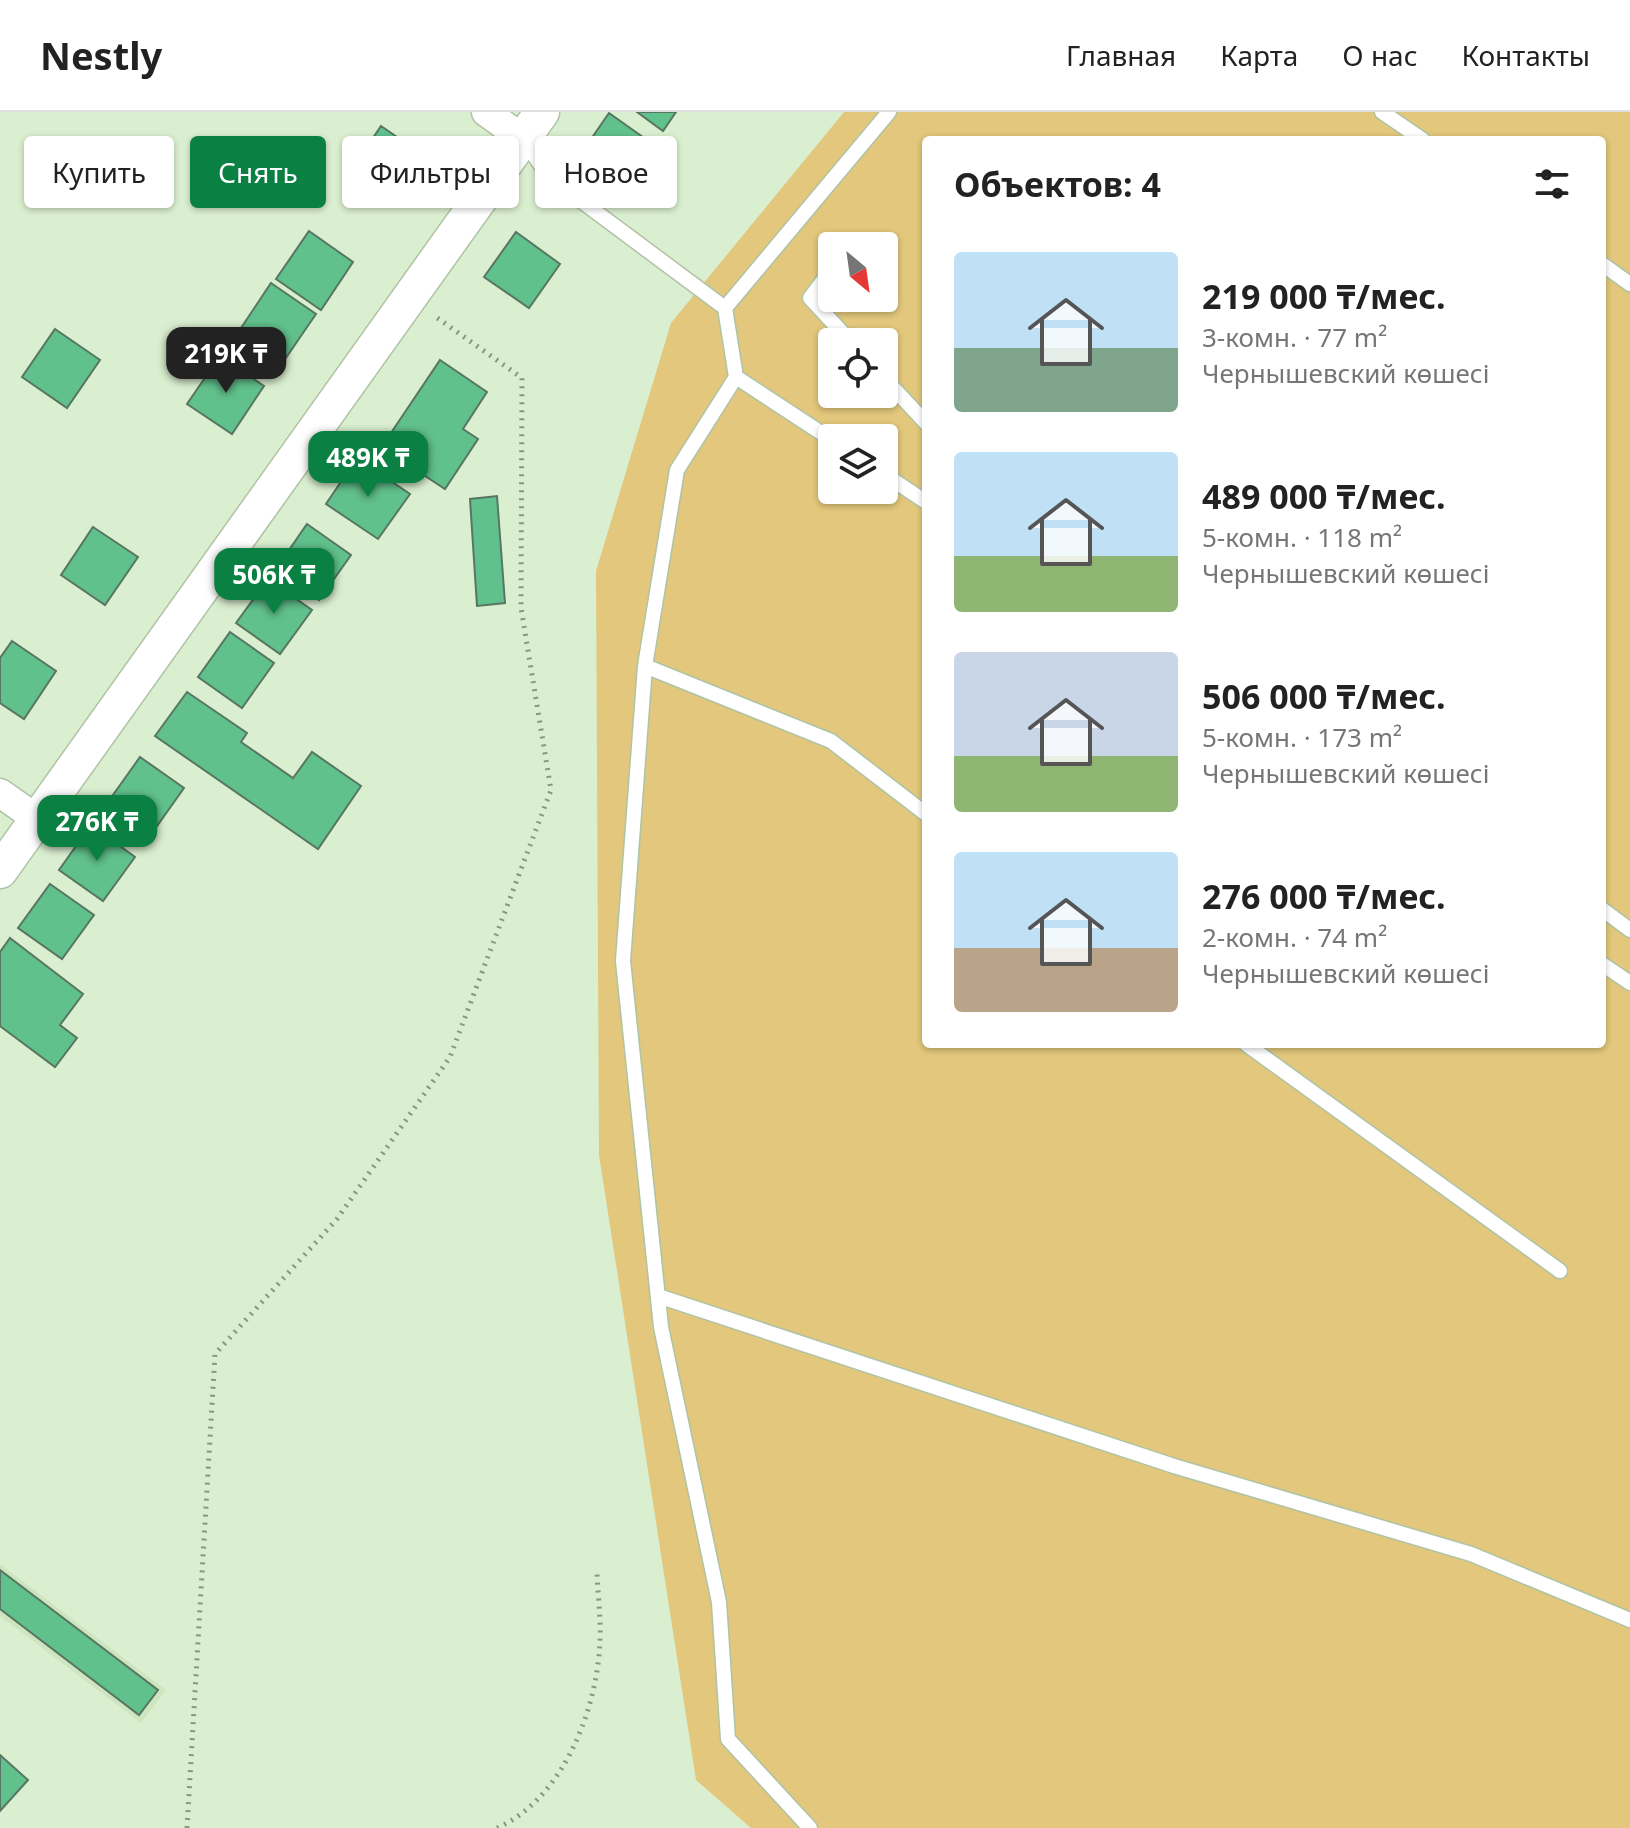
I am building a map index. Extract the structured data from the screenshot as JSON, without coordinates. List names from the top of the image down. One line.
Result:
{"north":"bottom right","page":{"header":"Nestly","nav":["Главная","Карта","О нас","Контакты"],"chip":["Купить","Снять","Фильтры","Новое"],"heading":"Объектов: 4","list":[{"name":"219 000 ₸/мес.","note":"3-комн. · 77 m² · Чернышевский көшесі"},{"name":"489 000 ₸/мес.","note":"5-комн. · 118 m² · Чернышевский көшесі"},{"name":"506 000 ₸/мес.","note":"5-комн. · 173 m² · Чернышевский көшесі"},{"name":"276 000 ₸/мес.","note":"2-комн. · 74 m² · Чернышевский көшесі"}],"price":["219K ₸","489K ₸","506K ₸","276K ₸"]}}
